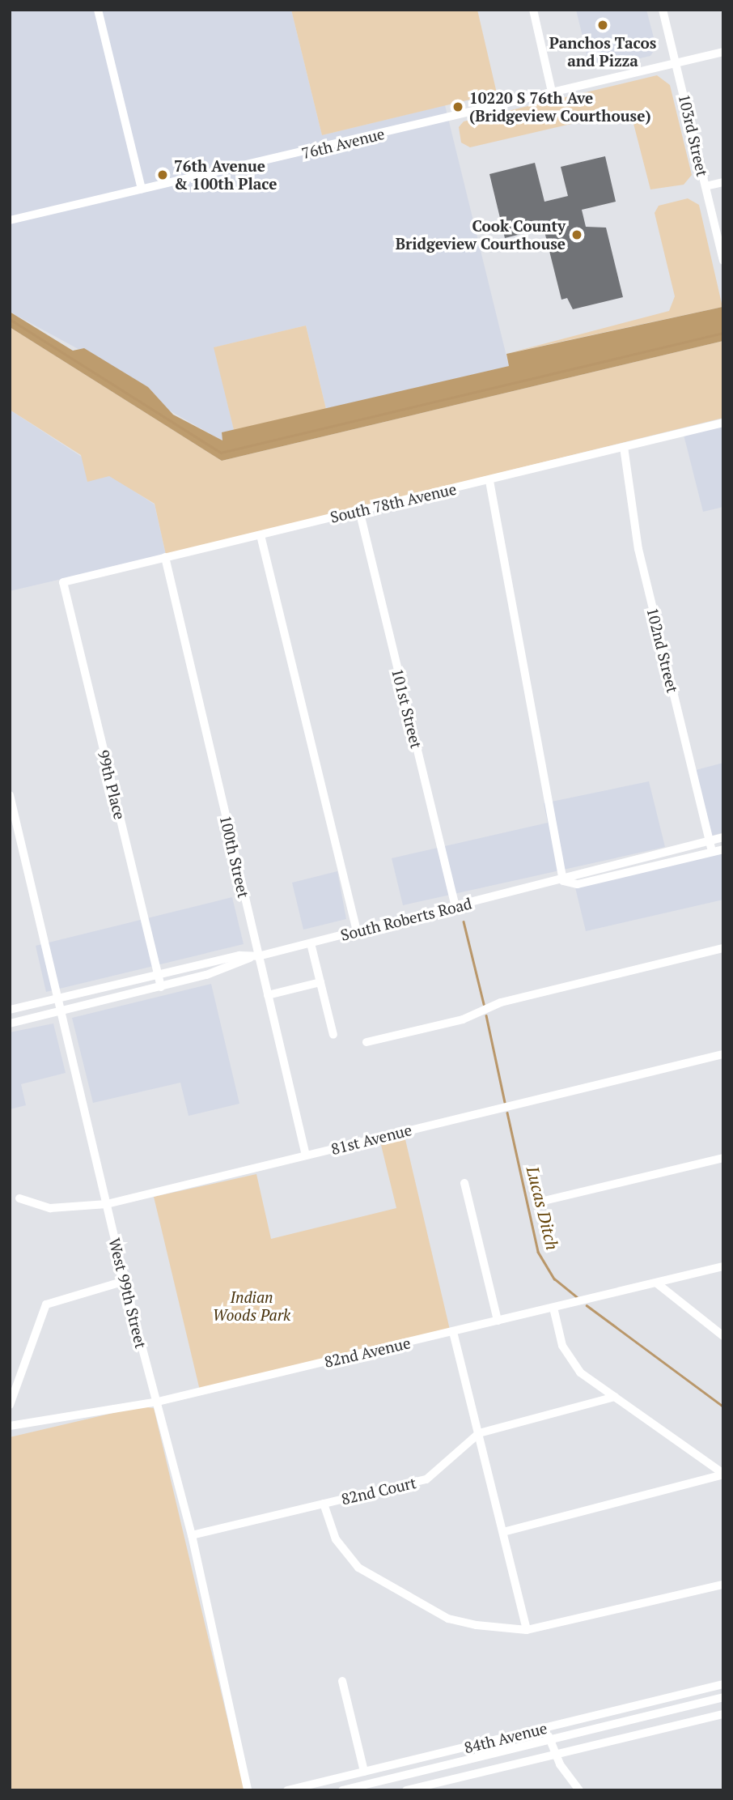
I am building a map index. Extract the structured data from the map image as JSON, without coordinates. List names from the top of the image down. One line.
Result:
{"streets":{"street":["103rd Street","76th Avenue","South 78th Avenue","102nd Street","101st Street","99th Place","100th Street","South Roberts Road","81st Avenue","West 99th Street","82nd Avenue","82nd Court","84th Avenue"]},"crossings":[["103rd Street","76th Avenue"],["South 78th Avenue","102nd Street"],["South 78th Avenue","101st Street"],["South 78th Avenue","99th Place"],["South 78th Avenue","100th Street"],["102nd Street","South Roberts Road"],["101st Street","South Roberts Road"],["99th Place","South Roberts Road"],["100th Street","South Roberts Road"],["100th Street","81st Avenue"],["South Roberts Road","West 99th Street"],["81st Avenue","West 99th Street"],["West 99th Street","82nd Avenue"],["West 99th Street","82nd Court"]],"water":["Lucas Ditch"],"parks":["Indian Woods Park"],"places":["Panchos Tacos and Pizza","10220 S 76th Ave (Bridgeview Courthouse)","76th Avenue & 100th Place","Cook County Bridgeview Courthouse"]}
